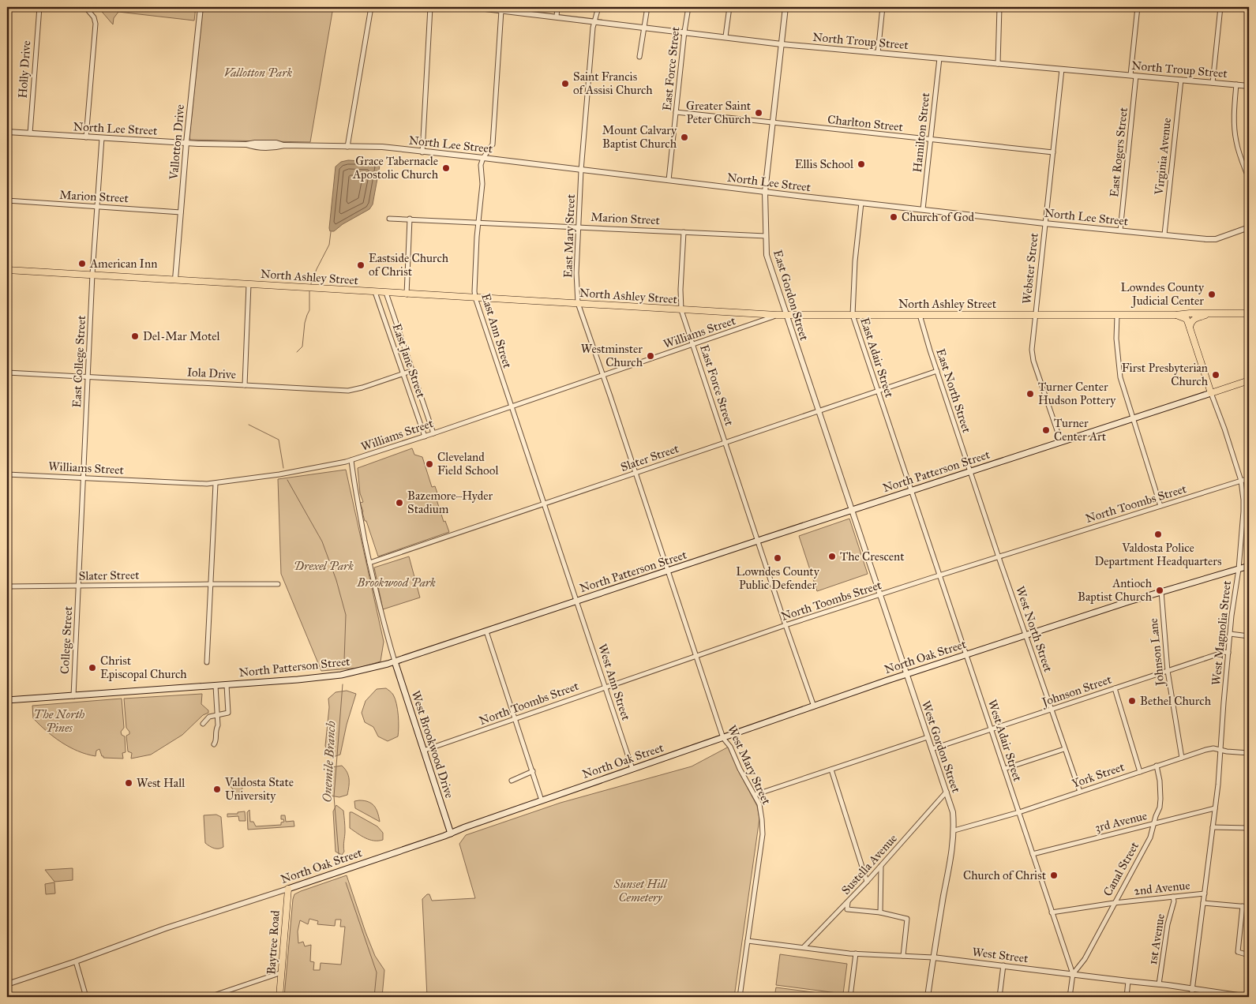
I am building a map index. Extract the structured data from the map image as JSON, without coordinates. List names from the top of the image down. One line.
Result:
{"streets":{"main road":["North Ashley Street","North Patterson Street","North Oak Street","West Brookwood Drive","Baytree Road"],"street":["North Troup Street","East Force Street","Holly Drive","Charlton Street","North Lee Street","Hamilton Street","Vallotton Drive","East Rogers Street","Virginia Avenue","Marion Street","East Mary Street","Webster Street","East Gordon Street","East Ann Street","Williams Street","East Adair Street","East Jane Street","East College Street","Iola Drive","East North Street","Slater Street","North Toombs Street","West North Street","West Magnolia Street","College Street","Johnson Lane","West Ann Street","Johnson Street","West Adair Street","West Gordon Street","West Mary Street","York Street","3rd Avenue","Sustella Avenue","Canal Street","2nd Avenue","1st Avenue","West Street"]},"crossings":[["North Troup Street","East Force Street"],["North Troup Street","Hamilton Street"],["North Troup Street","East Rogers Street"],["North Troup Street","Virginia Avenue"],["North Troup Street","East Mary Street"],["North Troup Street","Webster Street"],["North Troup Street","East Gordon Street"],["North Troup Street","East Ann Street"],["East Force Street","Charlton Street"],["East Force Street","North Lee Street"],["East Force Street","Marion Street"],["East Force Street","North Ashley Street"],["East Force Street","Williams Street"],["East Force Street","Slater Street"],["East Force Street","North Patterson Street"],["East Force Street","North Toombs Street"],["East Force Street","North Oak Street"],["Holly Drive","North Lee Street"],["Charlton Street","Hamilton Street"],["Charlton Street","Webster Street"],["Charlton Street","East Gordon Street"],["North Lee Street","Hamilton Street"],["North Lee Street","Vallotton Drive"],["North Lee Street","East Rogers Street"],["North Lee Street","Virginia Avenue"],["North Lee Street","East Mary Street"],["North Lee Street","Webster Street"],["North Lee Street","East Gordon Street"],["North Lee Street","East Ann Street"],["North Lee Street","East Adair Street"],["North Lee Street","East College Street"],["Vallotton Drive","Marion Street"],["Vallotton Drive","North Ashley Street"],["Marion Street","East Mary Street"],["Marion Street","East Gordon Street"],["Marion Street","East Ann Street"],["Marion Street","East College Street"],["East Mary Street","North Ashley Street"],["East Mary Street","Williams Street"],["East Mary Street","Slater Street"],["East Mary Street","North Patterson Street"],["East Mary Street","West Mary Street"],["Webster Street","North Ashley Street"],["Webster Street","North Patterson Street"],["North Ashley Street","East Gordon Street"],["North Ashley Street","East Ann Street"],["North Ashley Street","Williams Street"],["North Ashley Street","East Adair Street"],["North Ashley Street","East Jane Street"],["North Ashley Street","East College Street"],["North Ashley Street","East North Street"],["East Gordon Street","Slater Street"],["East Gordon Street","North Patterson Street"],["East Gordon Street","West Gordon Street"],["East Ann Street","Williams Street"],["East Ann Street","Slater Street"],["East Ann Street","North Patterson Street"],["East Ann Street","West Ann Street"],["Williams Street","East Jane Street"],["Williams Street","East College Street"],["East Adair Street","Slater Street"],["East Adair Street","North Patterson Street"],["East Adair Street","West Adair Street"],["East Jane Street","Iola Drive"],["East College Street","Iola Drive"],["East College Street","Slater Street"],["East College Street","College Street"],["East North Street","Slater Street"],["East North Street","North Patterson Street"],["East North Street","West North Street"],["Slater Street","College Street"],["North Patterson Street","West North Street"],["North Patterson Street","West Magnolia Street"],["North Patterson Street","College Street"],["North Patterson Street","West Ann Street"],["North Patterson Street","West Adair Street"],["North Patterson Street","West Brookwood Drive"],["North Patterson Street","West Gordon Street"],["North Patterson Street","West Mary Street"],["North Toombs Street","West North Street"],["North Toombs Street","West Magnolia Street"],["North Toombs Street","West Ann Street"],["North Toombs Street","West Adair Street"],["North Toombs Street","West Brookwood Drive"],["North Toombs Street","West Gordon Street"],["North Toombs Street","West Mary Street"],["West North Street","North Oak Street"],["West North Street","Johnson Street"],["West North Street","York Street"],["West Magnolia Street","North Oak Street"],["West Magnolia Street","Johnson Street"],["West Magnolia Street","York Street"],["West Magnolia Street","3rd Avenue"],["West Magnolia Street","2nd Avenue"],["West Magnolia Street","West Street"],["Johnson Lane","North Oak Street"],["Johnson Lane","Johnson Street"],["Johnson Lane","York Street"],["North Oak Street","West Ann Street"],["North Oak Street","West Adair Street"],["North Oak Street","West Brookwood Drive"],["North Oak Street","West Gordon Street"],["North Oak Street","West Mary Street"],["North Oak Street","Baytree Road"],["Johnson Street","West Adair Street"],["Johnson Street","West Gordon Street"],["West Adair Street","York Street"],["West Adair Street","3rd Avenue"],["West Adair Street","Canal Street"],["West Adair Street","2nd Avenue"],["West Adair Street","West Street"],["West Gordon Street","York Street"],["West Gordon Street","Sustella Avenue"],["West Gordon Street","West Street"],["West Mary Street","West Street"],["York Street","Canal Street"],["3rd Avenue","Canal Street"],["Sustella Avenue","West Street"],["Canal Street","2nd Avenue"],["Canal Street","West Street"],["2nd Avenue","1st Avenue"],["1st Avenue","West Street"]],"water":["Onemile Branch"],"parks":["Vallotton Park","Drexel Park","Brookwood Park","The North Pines","Sunset Hill Cemetery"],"places":["Saint Francis of Assisi Church","Greater Saint Peter Church","Mount Calvary Baptist Church","Ellis School","Grace Tabernacle Apostolic Church","Church of God","American Inn","Eastside Church of Christ","Lowndes County Judicial Center","Del-Mar Motel","Westminster Church","First Presbyterian Church","Turner Center Hudson Pottery","Turner Center Art","Cleveland Field School","Bazemore–Hyder Stadium","Valdosta Police Department Headquarters","The Crescent","Lowndes County Public Defender","Antioch Baptist Church","Christ Episcopal Church","Bethel Church","West Hall","Valdosta State University","Church of Christ"]}
